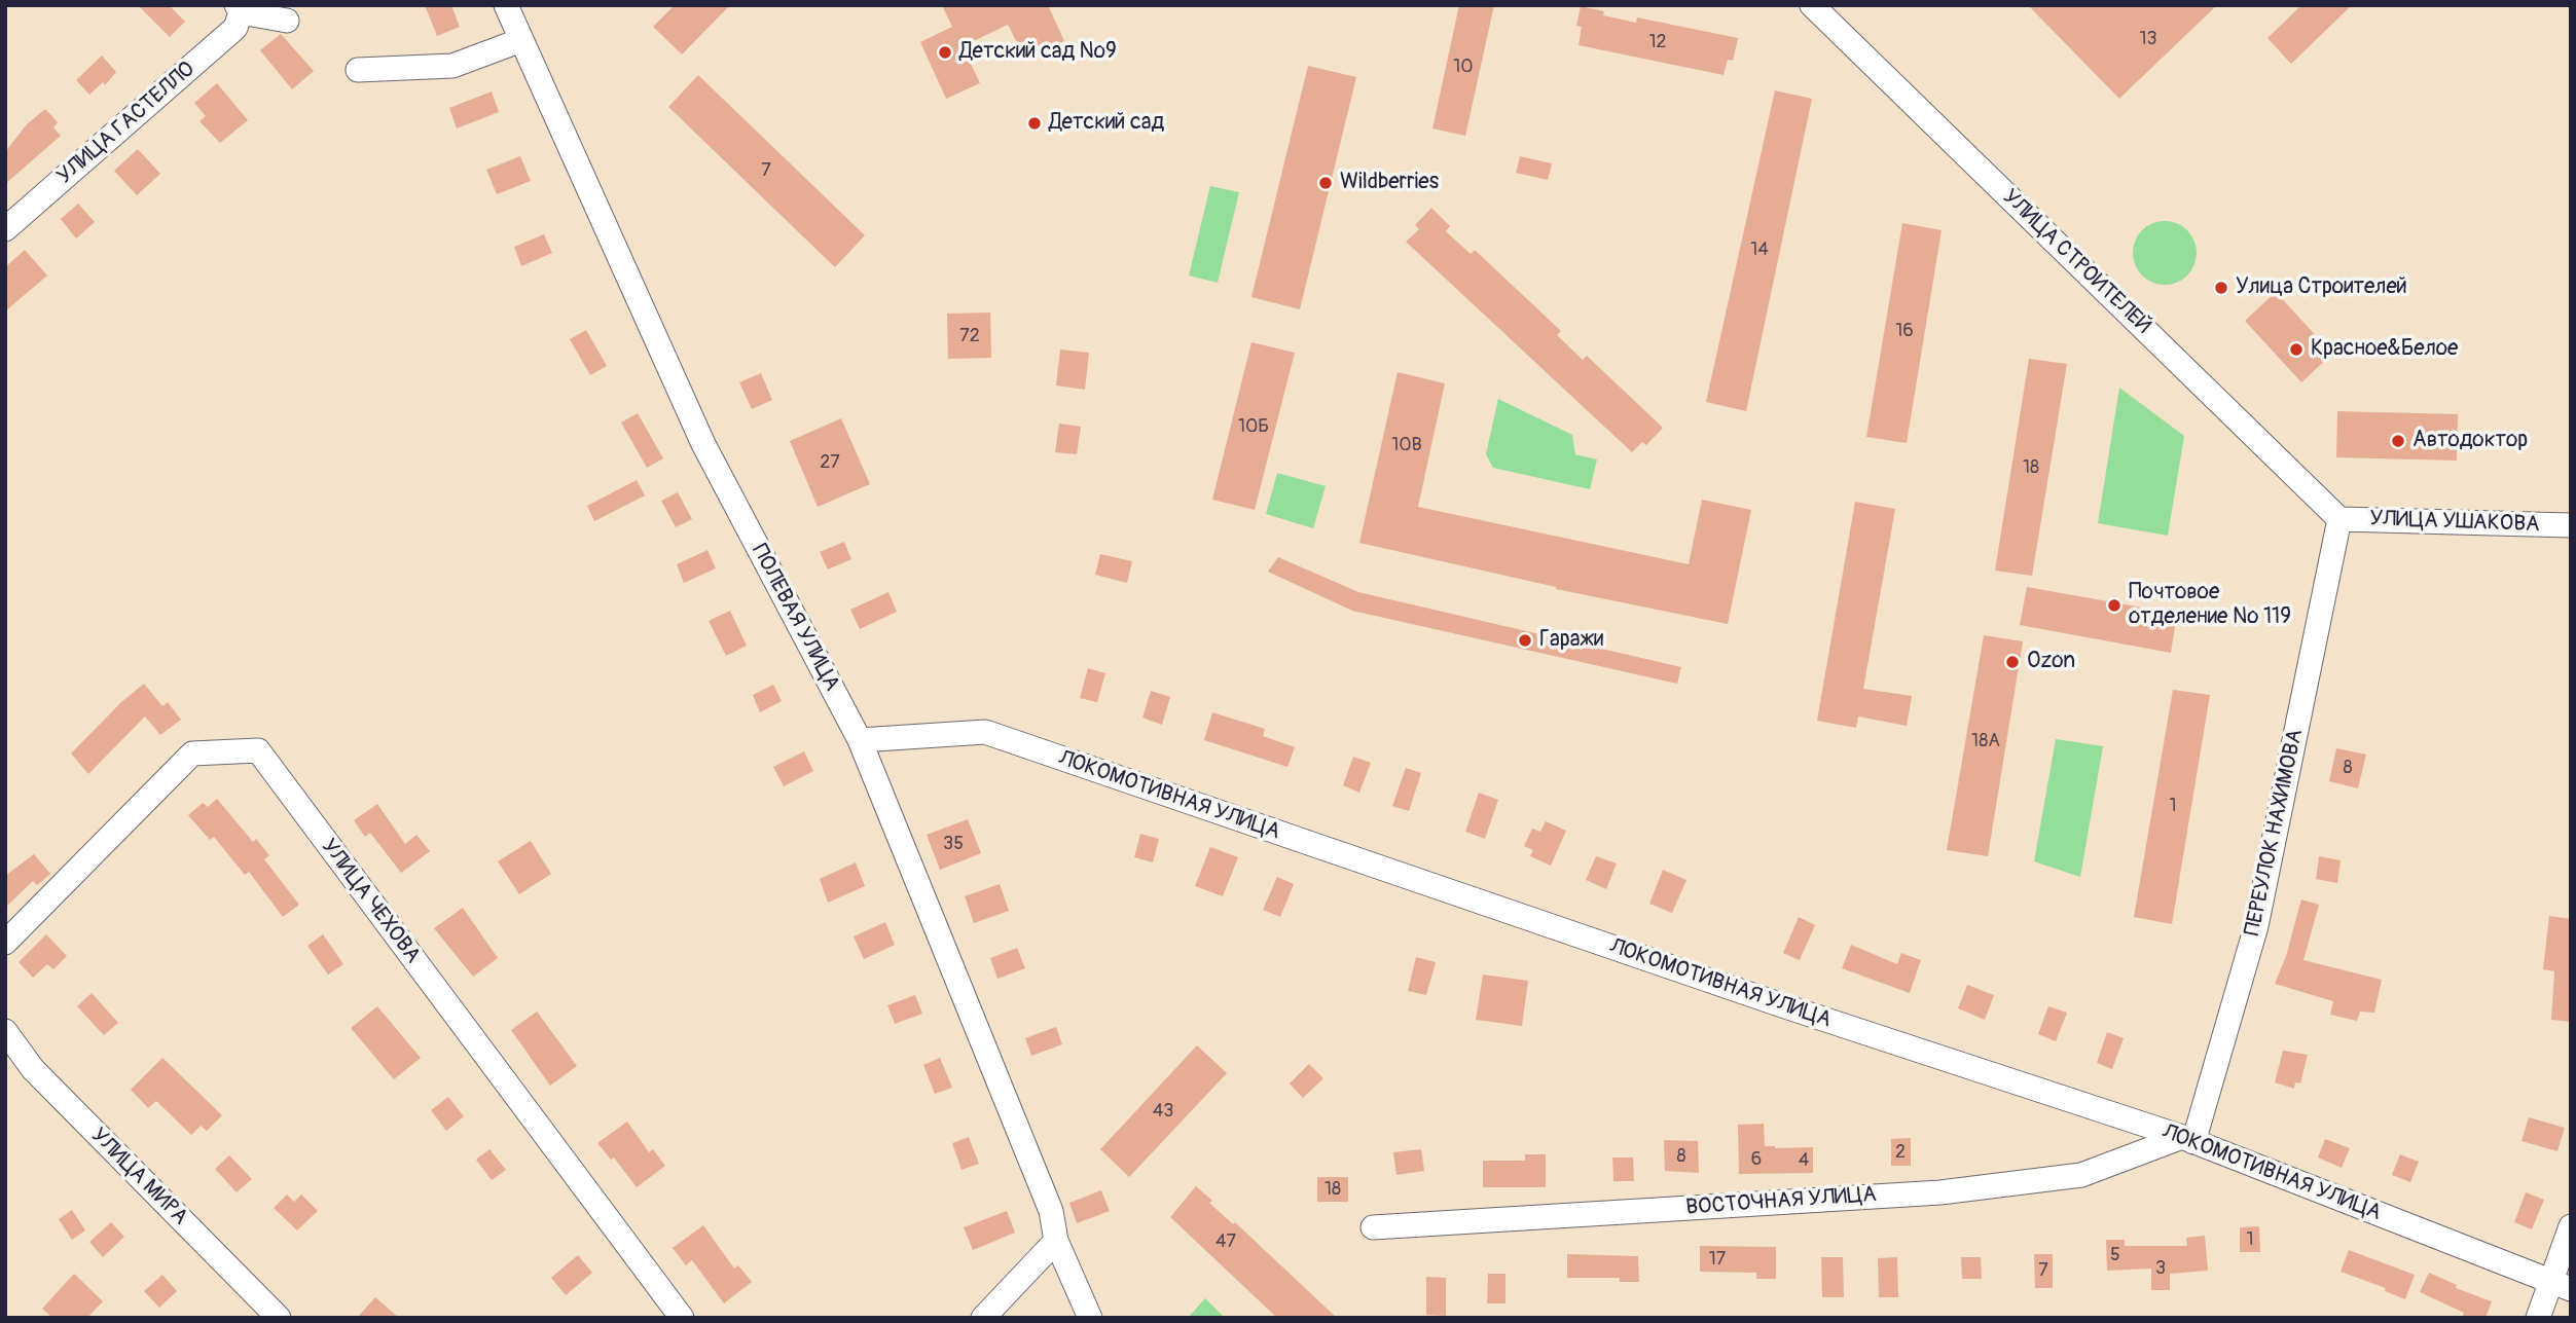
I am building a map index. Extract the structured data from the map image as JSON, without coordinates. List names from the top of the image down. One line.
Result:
{"streets":{"street":["УЛИЦА ГАСТЕЛЛО","УЛИЦА СТРОИТЕЛЕЙ","УЛИЦА УШАКОВА","ПОЛЕВАЯ УЛИЦА","ЛОКОМОТИВНАЯ УЛИЦА","ПЕРЕУЛОК НАХИМОВА","УЛИЦА ЧЕХОВА","УЛИЦА МИРА","ВОСТОЧНАЯ УЛИЦА"]},"crossings":[["УЛИЦА СТРОИТЕЛЕЙ","УЛИЦА УШАКОВА"],["УЛИЦА СТРОИТЕЛЕЙ","ПЕРЕУЛОК НАХИМОВА"],["УЛИЦА УШАКОВА","ПЕРЕУЛОК НАХИМОВА"],["ПОЛЕВАЯ УЛИЦА","ЛОКОМОТИВНАЯ УЛИЦА"],["ЛОКОМОТИВНАЯ УЛИЦА","ПЕРЕУЛОК НАХИМОВА"],["ЛОКОМОТИВНАЯ УЛИЦА","ВОСТОЧНАЯ УЛИЦА"],["ПЕРЕУЛОК НАХИМОВА","ВОСТОЧНАЯ УЛИЦА"]],"places":["Детский сад №9","Детский сад","Wildberries","Улица Строителей","Красное&Белое","Автодоктор","Почтовое отделение № 119","Гаражи","Ozon"],"house_numbers":["13","12","10","7","14","16","72","10Б","10В","27","18","18А","8","1","35","43","2","8","6","4","18","1","47","5","17","3","7"]}
